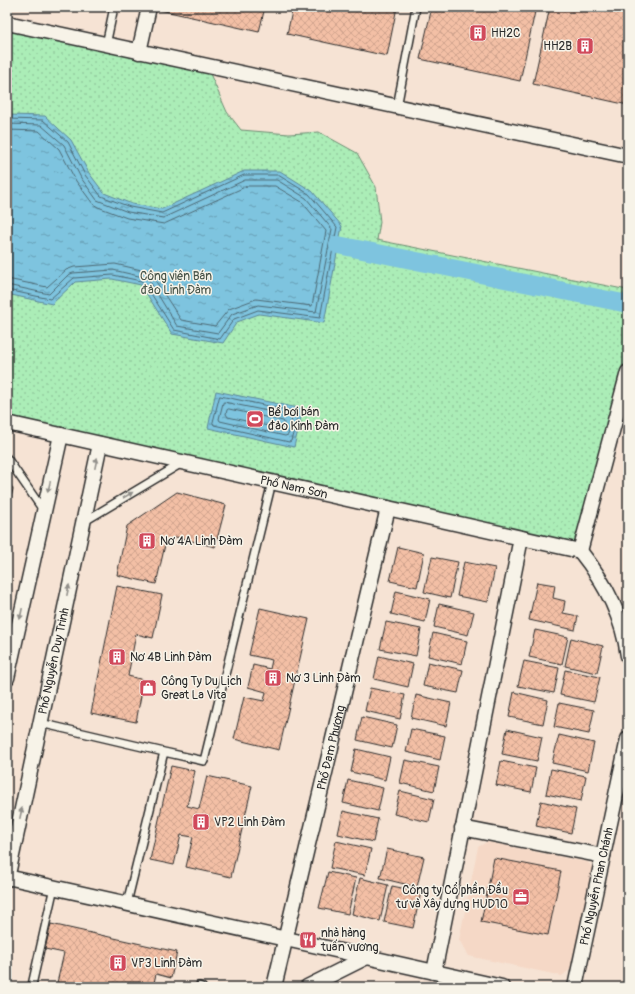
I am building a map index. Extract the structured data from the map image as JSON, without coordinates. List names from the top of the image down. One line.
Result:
{"streets":{"street":["Phố Nam Sơn","Phố Nguyễn Duy Trinh","Phố Đạm Phương","Phố Nguyễn Phan Chánh"]},"crossings":[["Phố Nam Sơn","Phố Nguyễn Duy Trinh"],["Phố Nam Sơn","Phố Đạm Phương"]],"parks":["Công viên Bán đảo Linh Đàm"],"places":{"building":["HH2C","HH2B","Nơ 4A Linh Đàm","Nơ 4B Linh Đàm","Nơ 3 Linh Đàm","VP2 Linh Đàm","VP3 Linh Đàm"],"sports":["Bể bơi bán đảo Kinh Đàm"],"shop":["Công Ty Du Lịch Great La Vita"],"office":["Công ty Cổ phần Đầu tư và Xây dựng HUD10"],"restaurant":["nhà hàng tuấn vương"]}}
